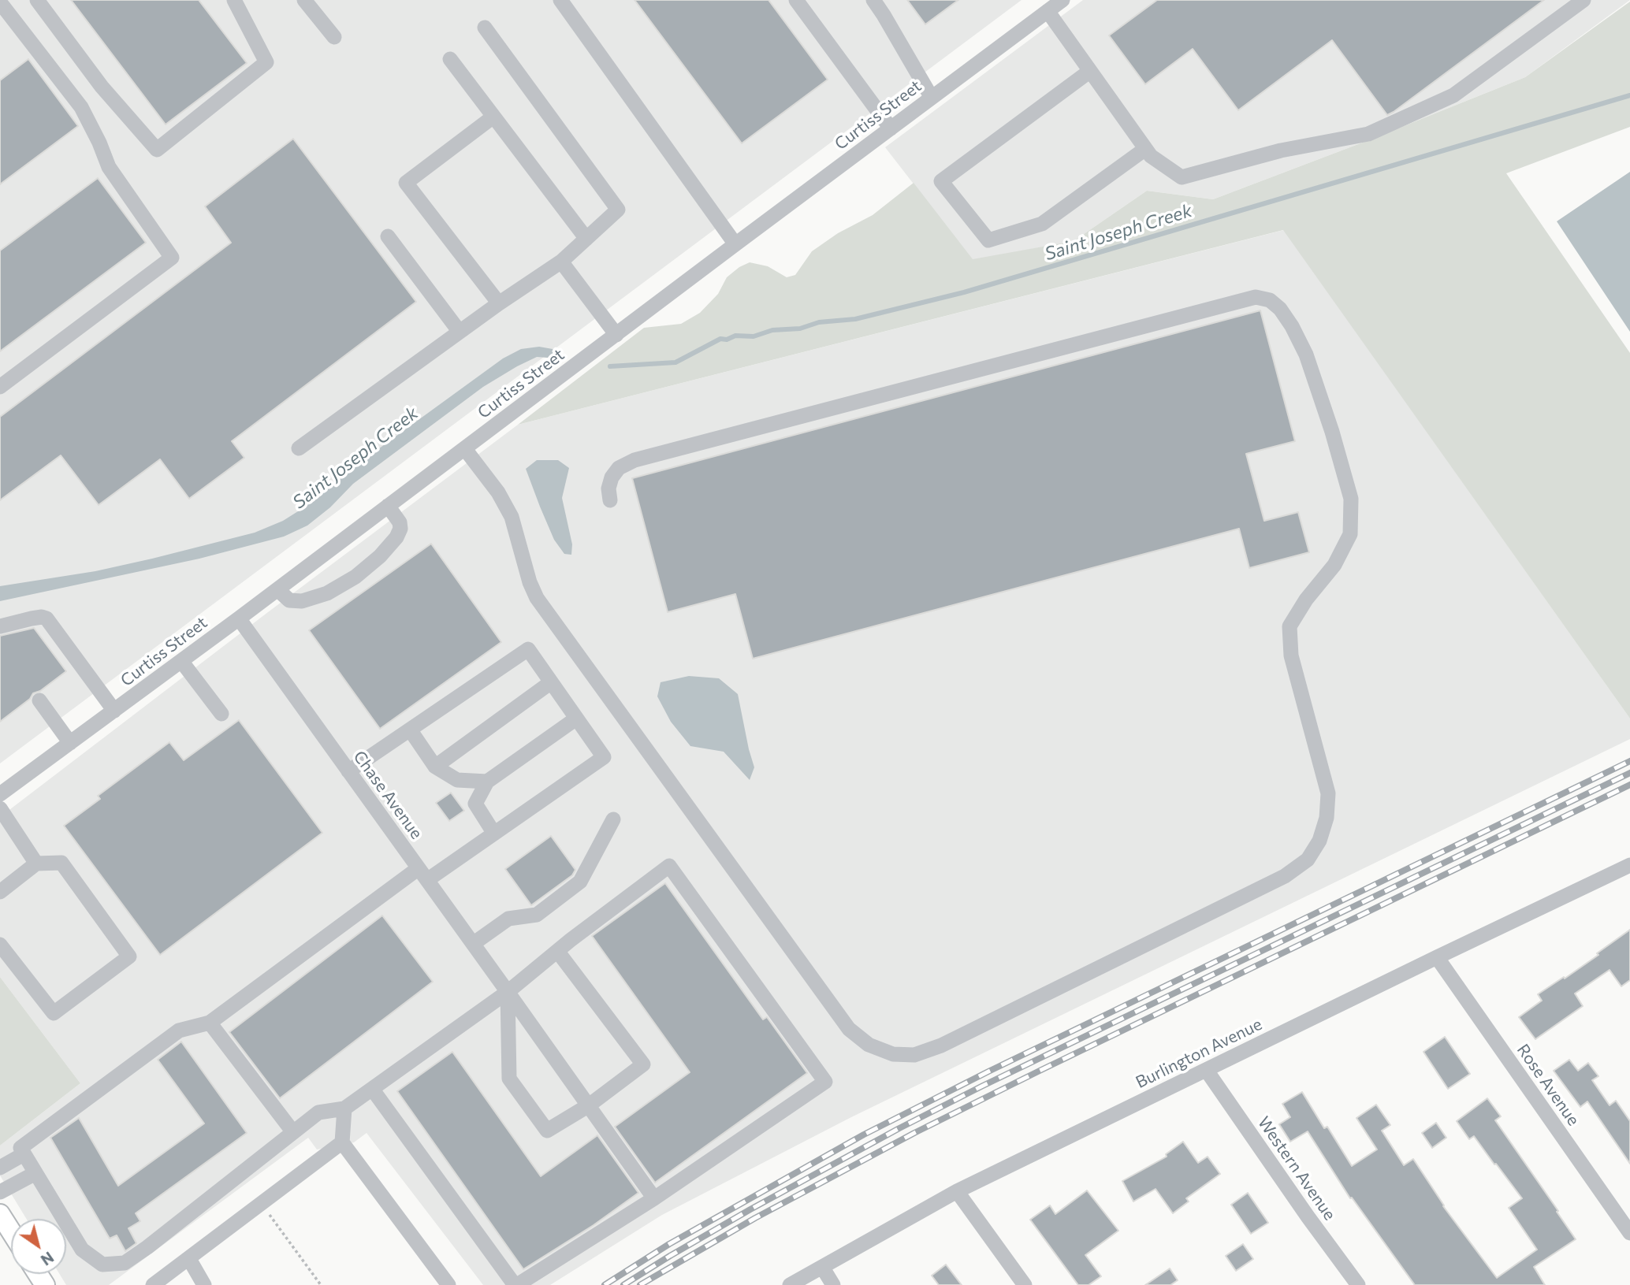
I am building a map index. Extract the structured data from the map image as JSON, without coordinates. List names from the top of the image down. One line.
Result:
{"streets":{"street":["Curtiss Street","Chase Avenue","Burlington Avenue","Rose Avenue","Western Avenue"]},"crossings":[["Curtiss Street","Chase Avenue"],["Burlington Avenue","Rose Avenue"],["Burlington Avenue","Western Avenue"]],"water":["Saint Joseph Creek"],"north":"bottom right"}
